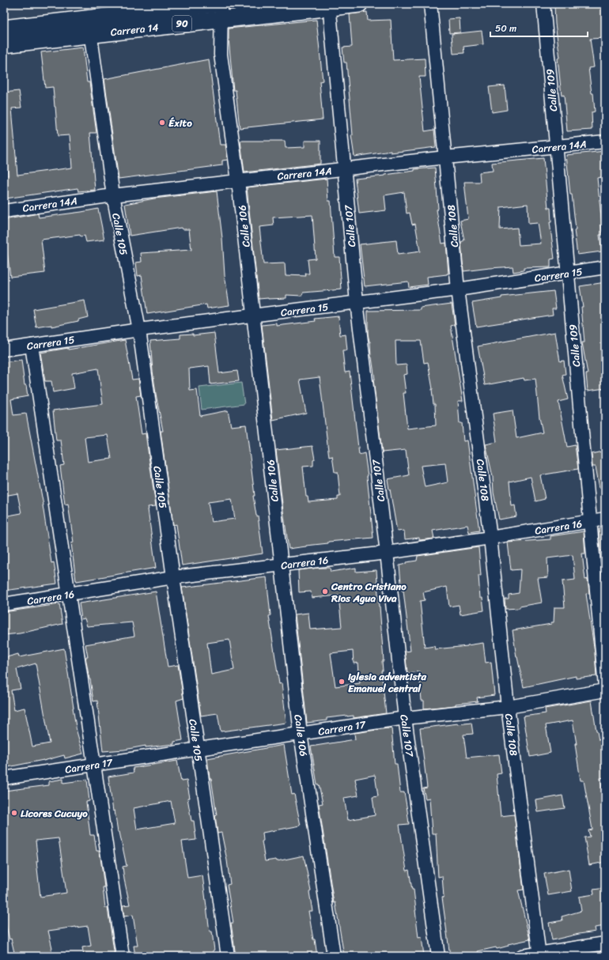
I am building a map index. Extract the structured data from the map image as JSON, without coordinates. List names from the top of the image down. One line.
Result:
{"streets":{"main road":["90","Carrera 14"],"street":["Calle 109","Carrera 14A","Calle 106","Calle 107","Calle 108","Calle 105","Carrera 15","Carrera 16","Carrera 17"]},"crossings":[["Carrera 14","Calle 106"],["Carrera 14","Calle 107"],["Carrera 14","Calle 105"],["Calle 109","Carrera 14A"],["Calle 109","Carrera 15"],["Calle 109","Carrera 16"],["Carrera 14A","Calle 106"],["Carrera 14A","Calle 107"],["Carrera 14A","Calle 108"],["Carrera 14A","Calle 105"],["Calle 106","Carrera 15"],["Calle 106","Carrera 16"],["Calle 106","Carrera 17"],["Calle 107","Carrera 15"],["Calle 107","Carrera 16"],["Calle 107","Carrera 17"],["Calle 108","Carrera 15"],["Calle 108","Carrera 16"],["Calle 108","Carrera 17"],["Calle 105","Carrera 15"],["Calle 105","Carrera 16"],["Calle 105","Carrera 17"]],"places":["Éxito","Centro Cristiano Rios Agua Viva","iglesia adventista Emanuel central","Licores Cucuyo"],"scale_bar":"50 m"}
